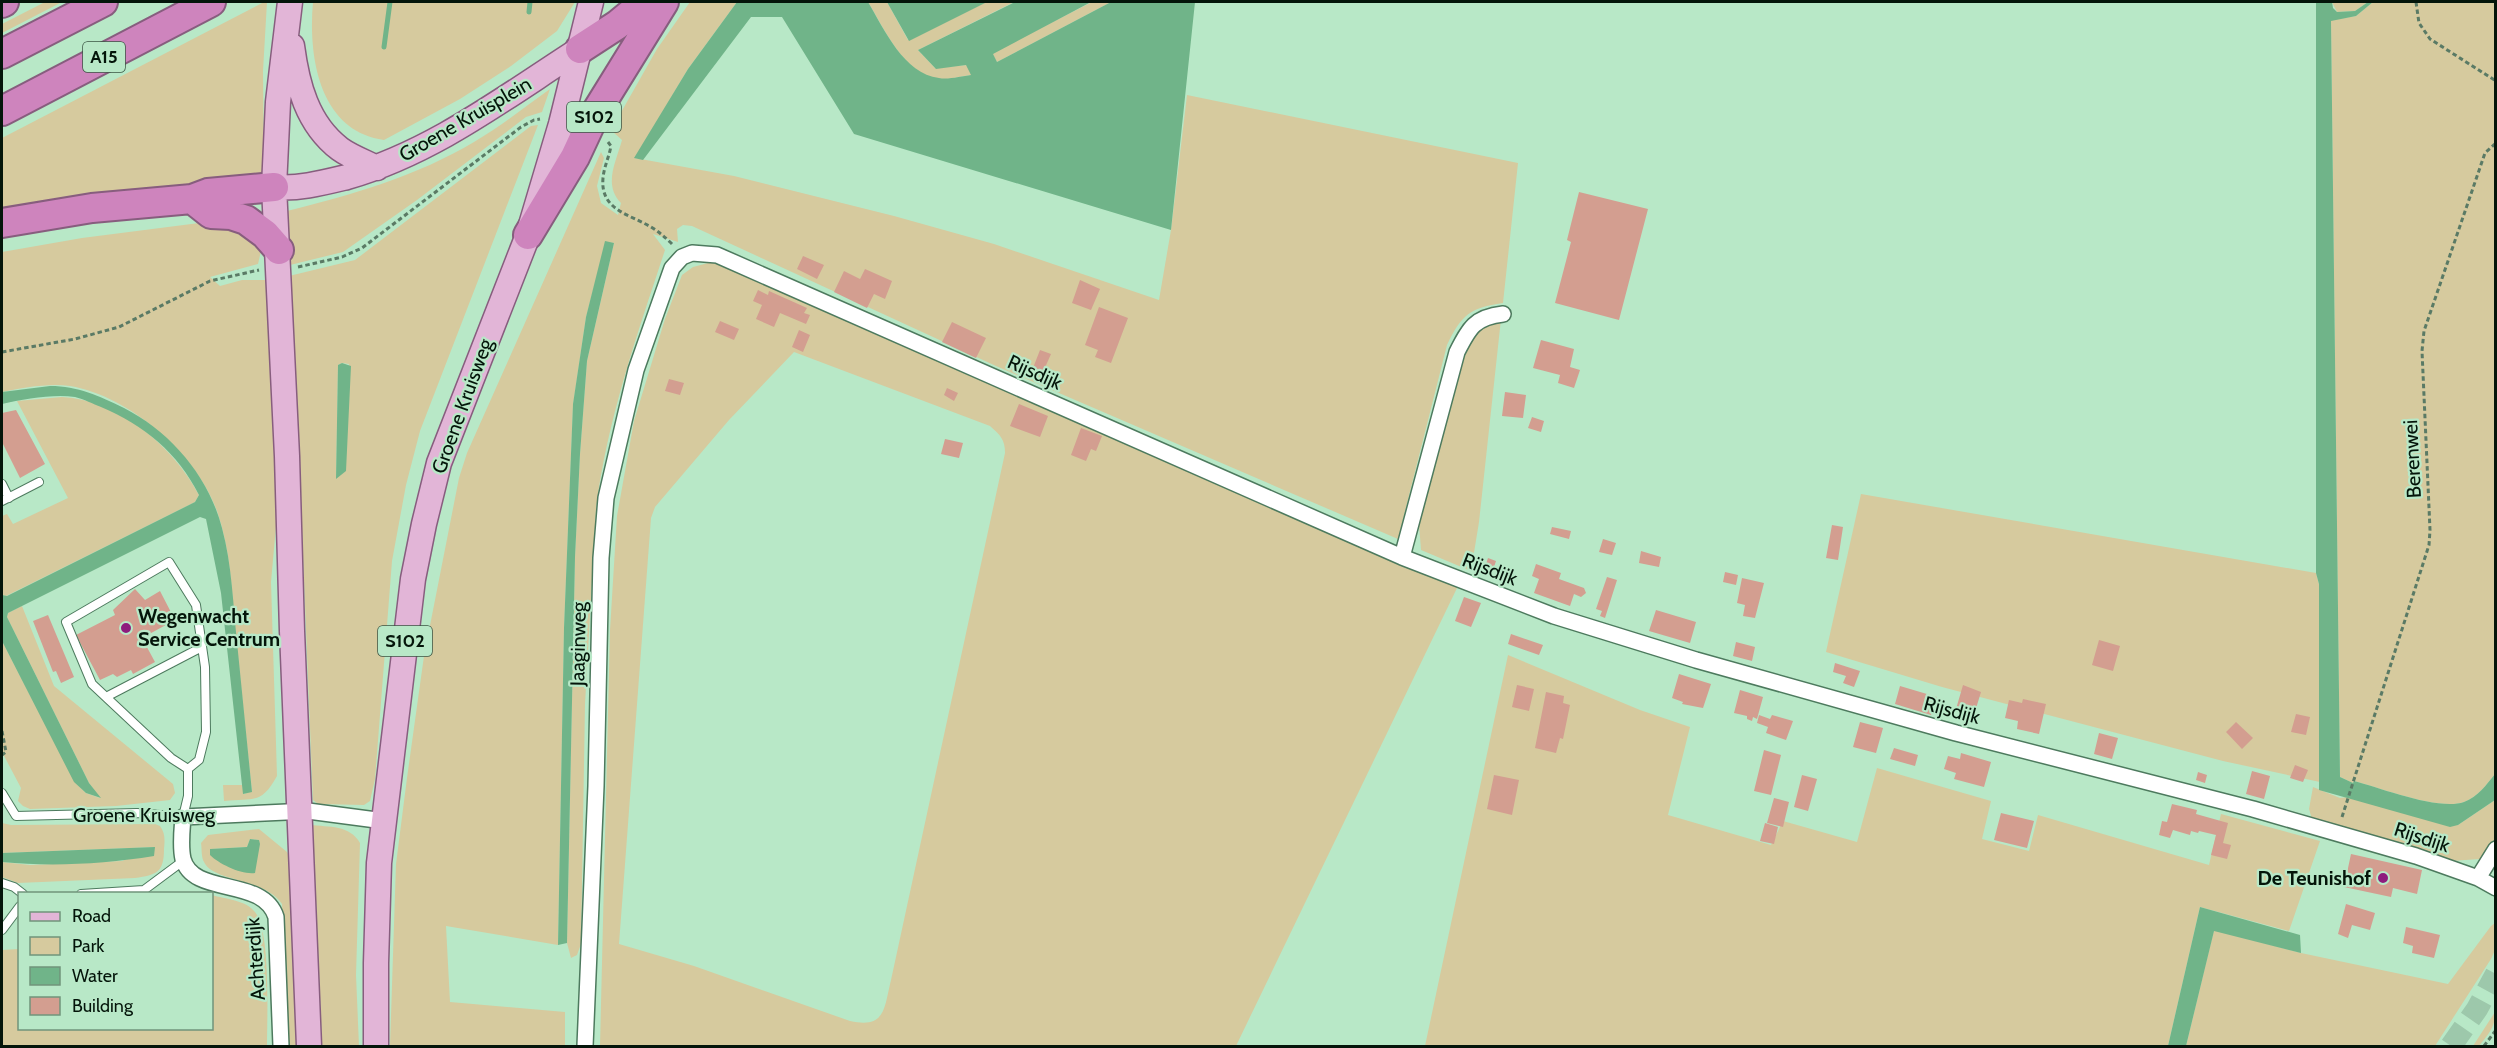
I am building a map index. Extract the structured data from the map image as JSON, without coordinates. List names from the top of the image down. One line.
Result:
{"streets":{"highway":["A15","S102"],"main road":["Groene Kruisplein","Groene Kruisweg"],"street":["Rijsdijk","Jaaginweg","Achterdijk"],"path":["Berenwei"]},"crossings":[["S102","Groene Kruisplein"],["S102","Groene Kruisweg"],["Rijsdijk","Jaaginweg"]],"places":["Wegenwacht Service Centrum","De Teunishof"],"legend":["Road","Park","Water","Building"]}
